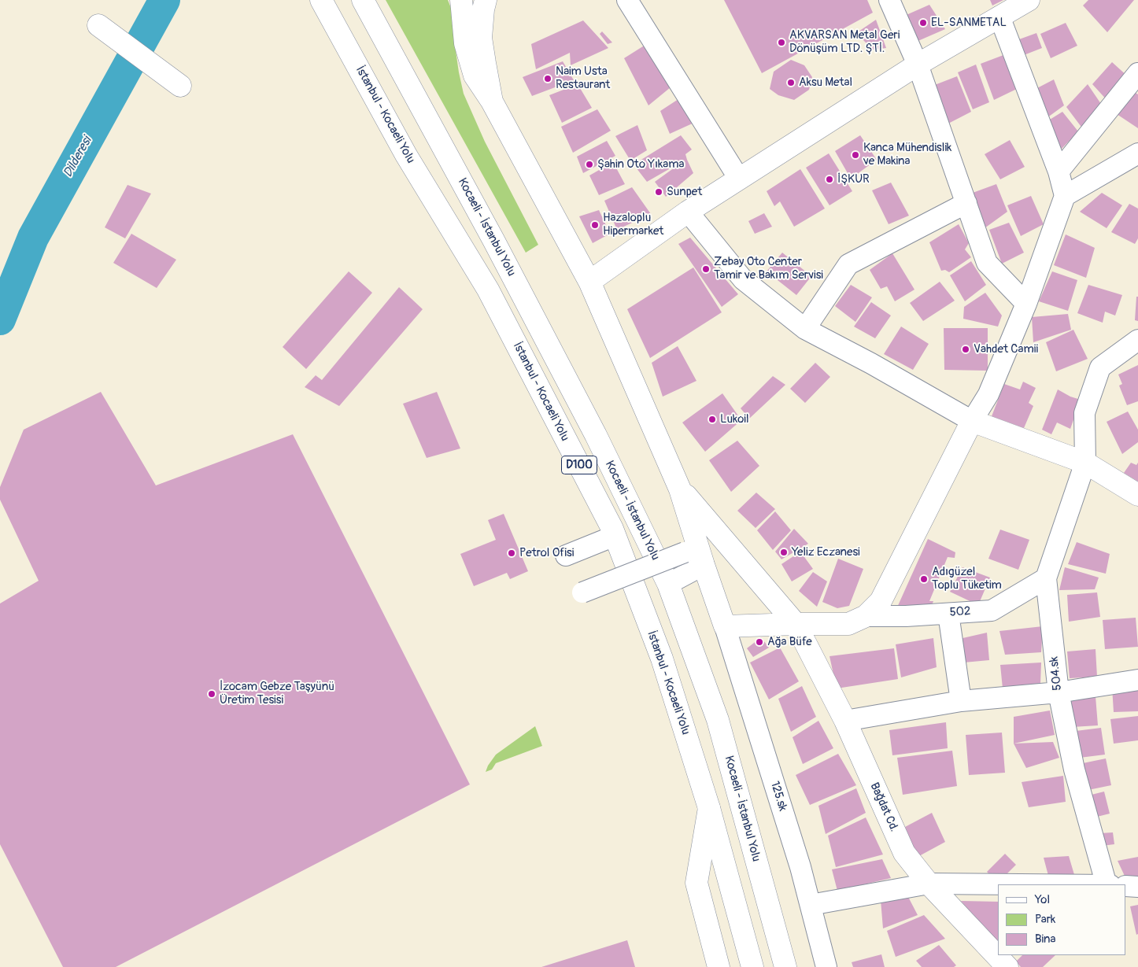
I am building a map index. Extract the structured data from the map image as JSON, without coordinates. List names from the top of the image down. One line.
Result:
{"streets":{"main road":["İstanbul - Kocaeli Yolu","Kocaeli - İstanbul Yolu","D100","Bağdat Cd."],"street":["502","504.sk","125.sk"]},"crossings":[["502","504.sk"]],"water":["Dilderesi"],"places":["EL-SANMETAL","AKVARSAN Metal Geri Dönüşüm LTD. ŞTİ.","Naim Usta Restaurant","Aksu Metal","Kanca Mühendislik ve Makina","Şahin Oto Yıkama","İŞKUR","Sunpet","Hazaloplu Hipermarket","Zebay Oto Center Tamir ve Bakım Servisi","Vahdet Camii","Lukoil","Yeliz Eczanesi","Petrol Ofisi","Adıgüzel Toplu Tüketim","Ağa Büfe","İzocam Gebze Taşyünü Üretim Tesisi"],"legend":["Yol","Park","Bina"]}
